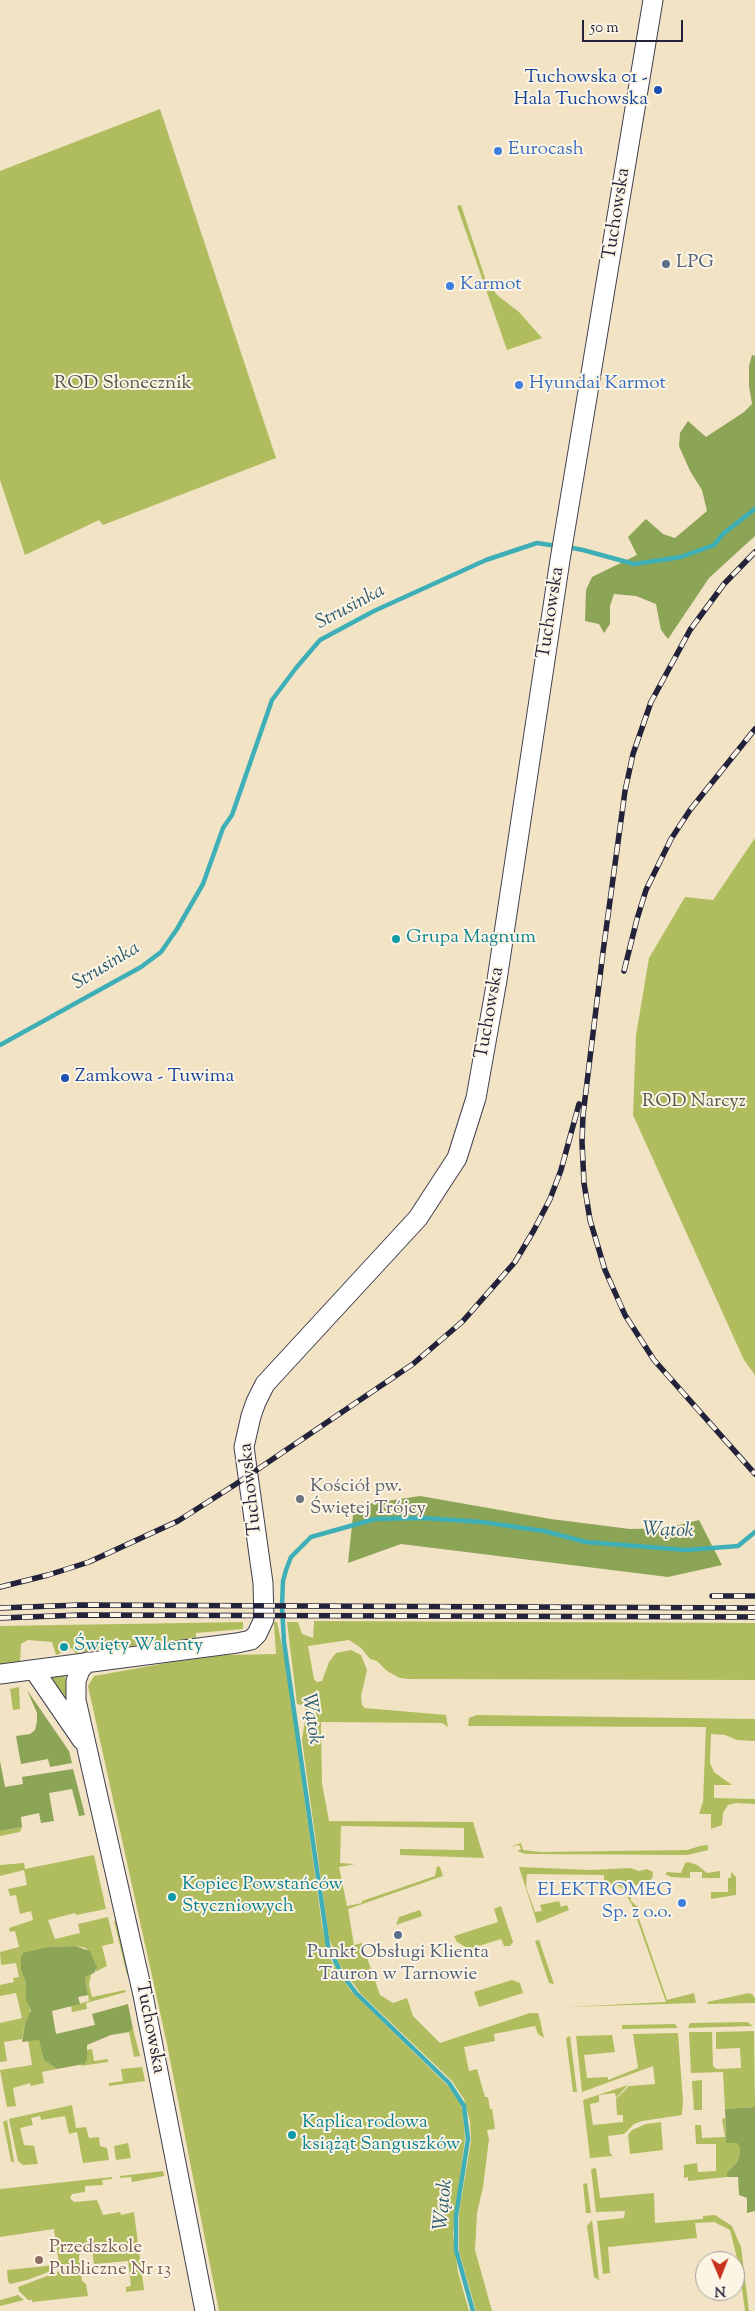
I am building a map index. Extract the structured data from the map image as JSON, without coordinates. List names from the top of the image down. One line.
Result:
{"streets":{"street":["Tuchowska"]},"water":["Strusinka","Wątok"],"parks":["ROD Słonecznik","ROD Narcyz"],"places":["Tuchowska 01 - Hala Tuchowska","Eurocash","LPG","Karmot","Hyundai Karmot","Grupa Magnum","Zamkowa - Tuwima","Kościół pw. Świętej Trójcy","Święty Walenty","Kopiec Powstańców Styczniowych","ELEKTROMEG Sp. z o.o.","Punkt Obsługi Klienta Tauron w Tarnowie","Kaplica rodowa książąt Sanguszków","Przedszkole Publiczne Nr 13"],"scale_bar":"50 m","north":"bottom"}
